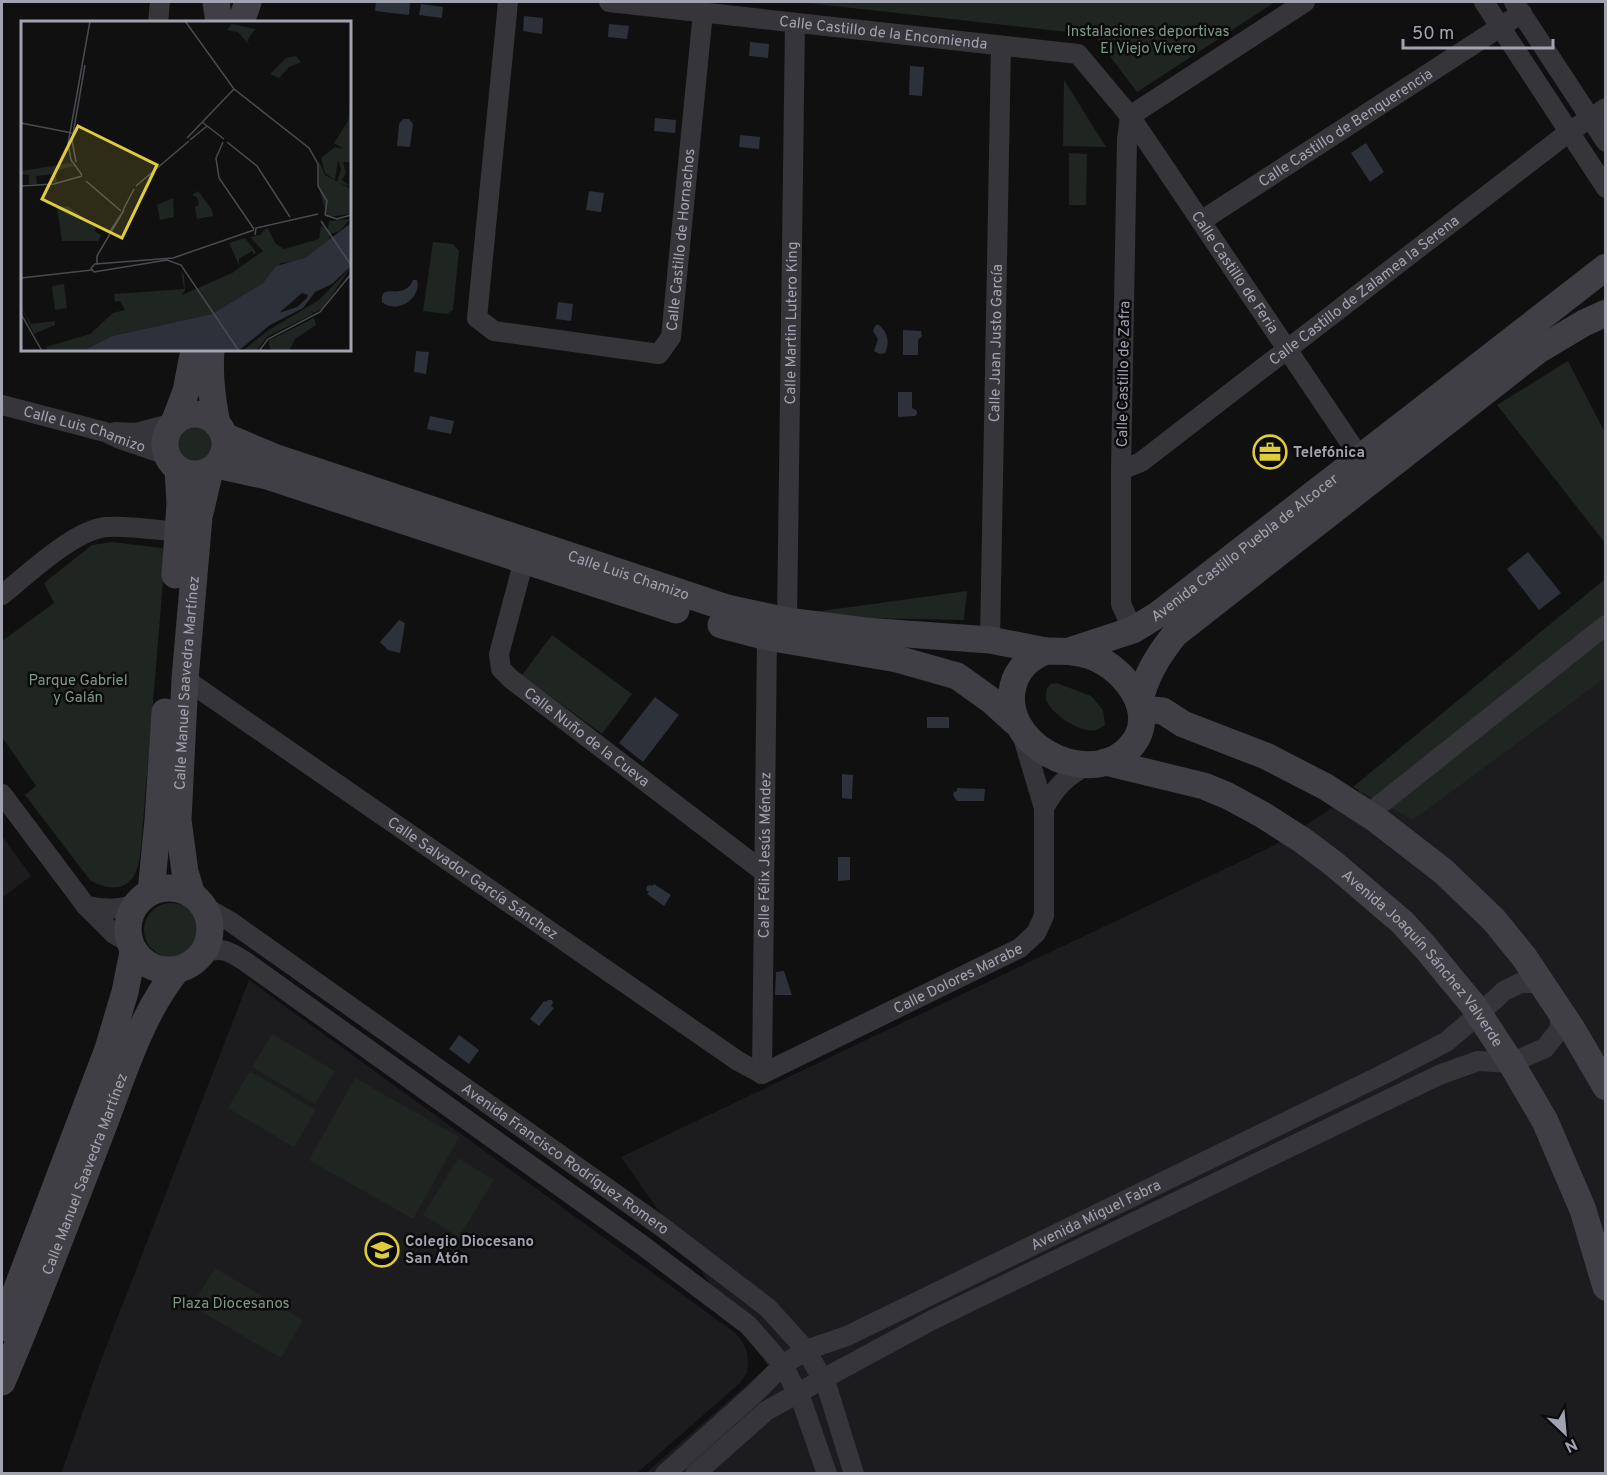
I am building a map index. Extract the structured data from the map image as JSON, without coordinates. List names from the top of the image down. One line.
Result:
{"streets":{"main road":["Calle Luis Chamizo","Avenida Castillo Puebla de Alcocer","Calle Manuel Saavedra Martínez","Avenida Joaquín Sánchez Valverde"],"street":["Calle Castillo de la Encomienda","Calle Castillo de Benquerencia","Calle Castillo de Hornachos","Calle Castillo de Feria","Calle Castillo de Zalamea la Serena","Calle Martin Lutero King","Calle Juan Justo García","Calle Castillo de Zafra","Calle Nuño de la Cueva","Calle Félix Jesús Méndez","Calle Salvador García Sánchez","Calle Dolores Marabe","Avenida Francisco Rodríguez Romero","Avenida Miguel Fabra"]},"crossings":[["Calle Castillo de la Encomienda","Calle Castillo de Hornachos"],["Calle Castillo de la Encomienda","Calle Castillo de Feria"],["Calle Castillo de la Encomienda","Calle Martin Lutero King"],["Calle Castillo de la Encomienda","Calle Juan Justo García"],["Calle Castillo de la Encomienda","Calle Castillo de Zafra"],["Calle Castillo de Benquerencia","Calle Castillo de Feria"],["Calle Castillo de Feria","Calle Castillo de Zalamea la Serena"],["Calle Castillo de Feria","Calle Castillo de Zafra"],["Calle Castillo de Feria","Avenida Castillo Puebla de Alcocer"],["Calle Castillo de Zalamea la Serena","Calle Castillo de Zafra"],["Calle Martin Lutero King","Calle Luis Chamizo"],["Calle Martin Lutero King","Calle Félix Jesús Méndez"],["Calle Juan Justo García","Calle Luis Chamizo"],["Calle Castillo de Zafra","Avenida Castillo Puebla de Alcocer"],["Calle Luis Chamizo","Avenida Castillo Puebla de Alcocer"],["Calle Luis Chamizo","Calle Manuel Saavedra Martínez"],["Calle Luis Chamizo","Calle Nuño de la Cueva"],["Calle Luis Chamizo","Calle Félix Jesús Méndez"],["Calle Luis Chamizo","Avenida Joaquín Sánchez Valverde"],["Calle Luis Chamizo","Calle Dolores Marabe"],["Avenida Castillo Puebla de Alcocer","Avenida Joaquín Sánchez Valverde"],["Avenida Castillo Puebla de Alcocer","Calle Dolores Marabe"],["Calle Manuel Saavedra Martínez","Calle Salvador García Sánchez"],["Calle Manuel Saavedra Martínez","Avenida Francisco Rodríguez Romero"],["Calle Nuño de la Cueva","Calle Félix Jesús Méndez"],["Calle Félix Jesús Méndez","Calle Salvador García Sánchez"],["Calle Félix Jesús Méndez","Calle Dolores Marabe"],["Calle Salvador García Sánchez","Calle Dolores Marabe"],["Avenida Joaquín Sánchez Valverde","Calle Dolores Marabe"],["Avenida Joaquín Sánchez Valverde","Avenida Miguel Fabra"],["Avenida Francisco Rodríguez Romero","Avenida Miguel Fabra"]],"parks":["Instalaciones deportivas El Viejo Vivero","Parque Gabriel y Galán","Plaza Diocesanos"],"places":{"office":["Telefónica"],"school or university":["Colegio Diocesano San Atón"]},"scale_bar":"50 m","north":"bottom right"}
